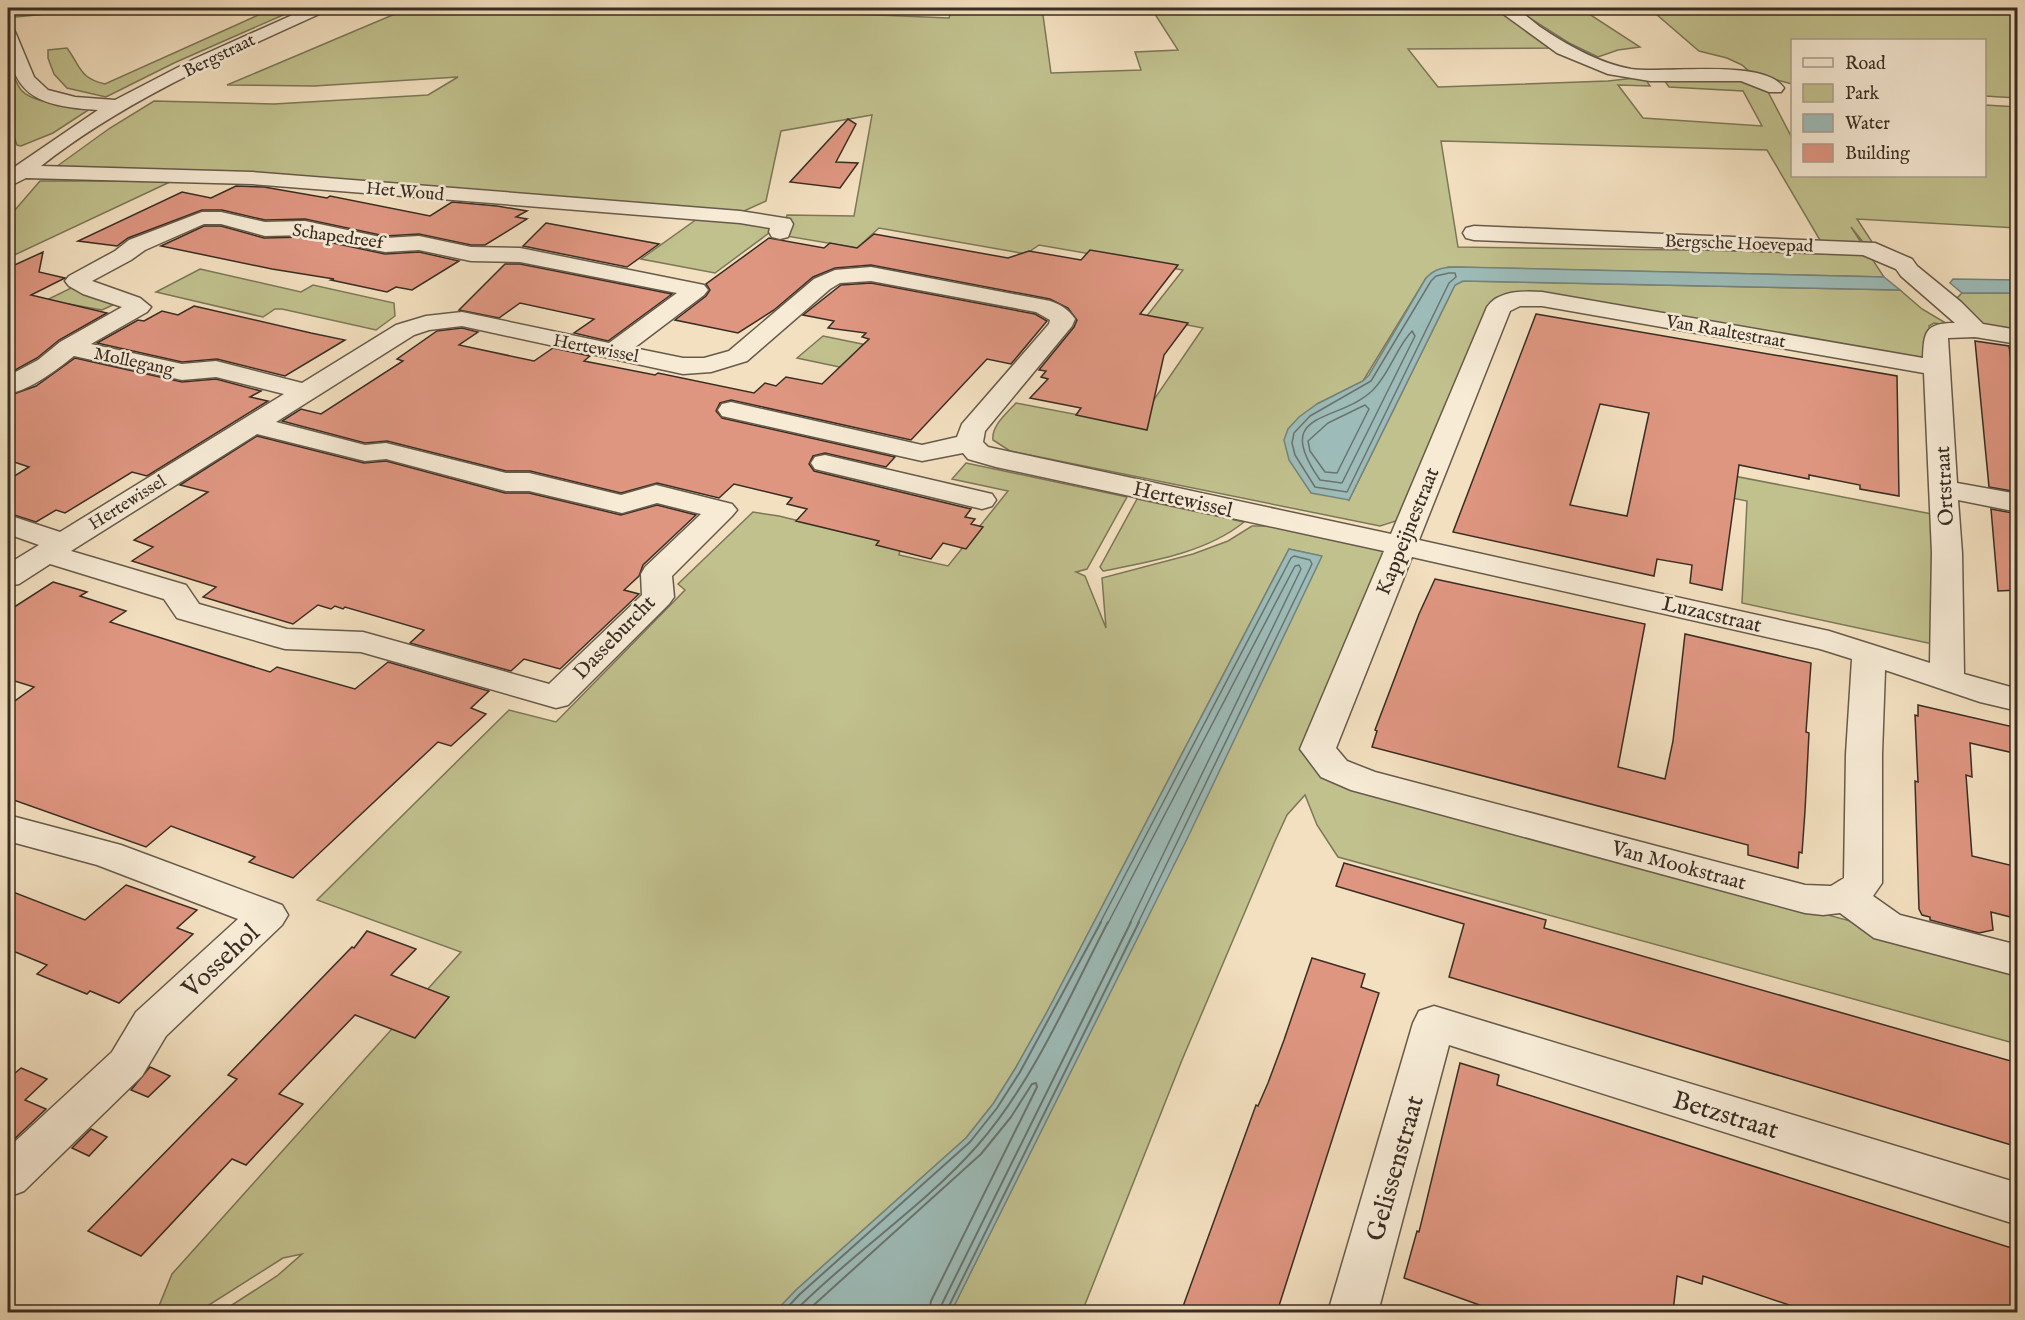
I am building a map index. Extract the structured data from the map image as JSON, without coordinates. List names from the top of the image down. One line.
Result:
{"streets":{"street":["Bergstraat","Het Woud","Schapedreef","Bergsche Hoevepad","Van Raaltestraat","Hertewissel","Mollegang","Ortstraat","Kappeijnestraat","Luzacstraat","Dasseburcht","Van Mookstraat","Vossehol","Betzstraat","Gelissenstraat"]},"crossings":[["Bergstraat","Het Woud"],["Schapedreef","Hertewissel"],["Schapedreef","Mollegang"],["Bergsche Hoevepad","Ortstraat"],["Van Raaltestraat","Ortstraat"],["Van Raaltestraat","Kappeijnestraat"],["Hertewissel","Mollegang"],["Hertewissel","Kappeijnestraat"],["Hertewissel","Luzacstraat"],["Hertewissel","Dasseburcht"],["Ortstraat","Luzacstraat"],["Kappeijnestraat","Luzacstraat"],["Kappeijnestraat","Van Mookstraat"],["Betzstraat","Gelissenstraat"]],"legend":["Road","Park","Water","Building"]}
